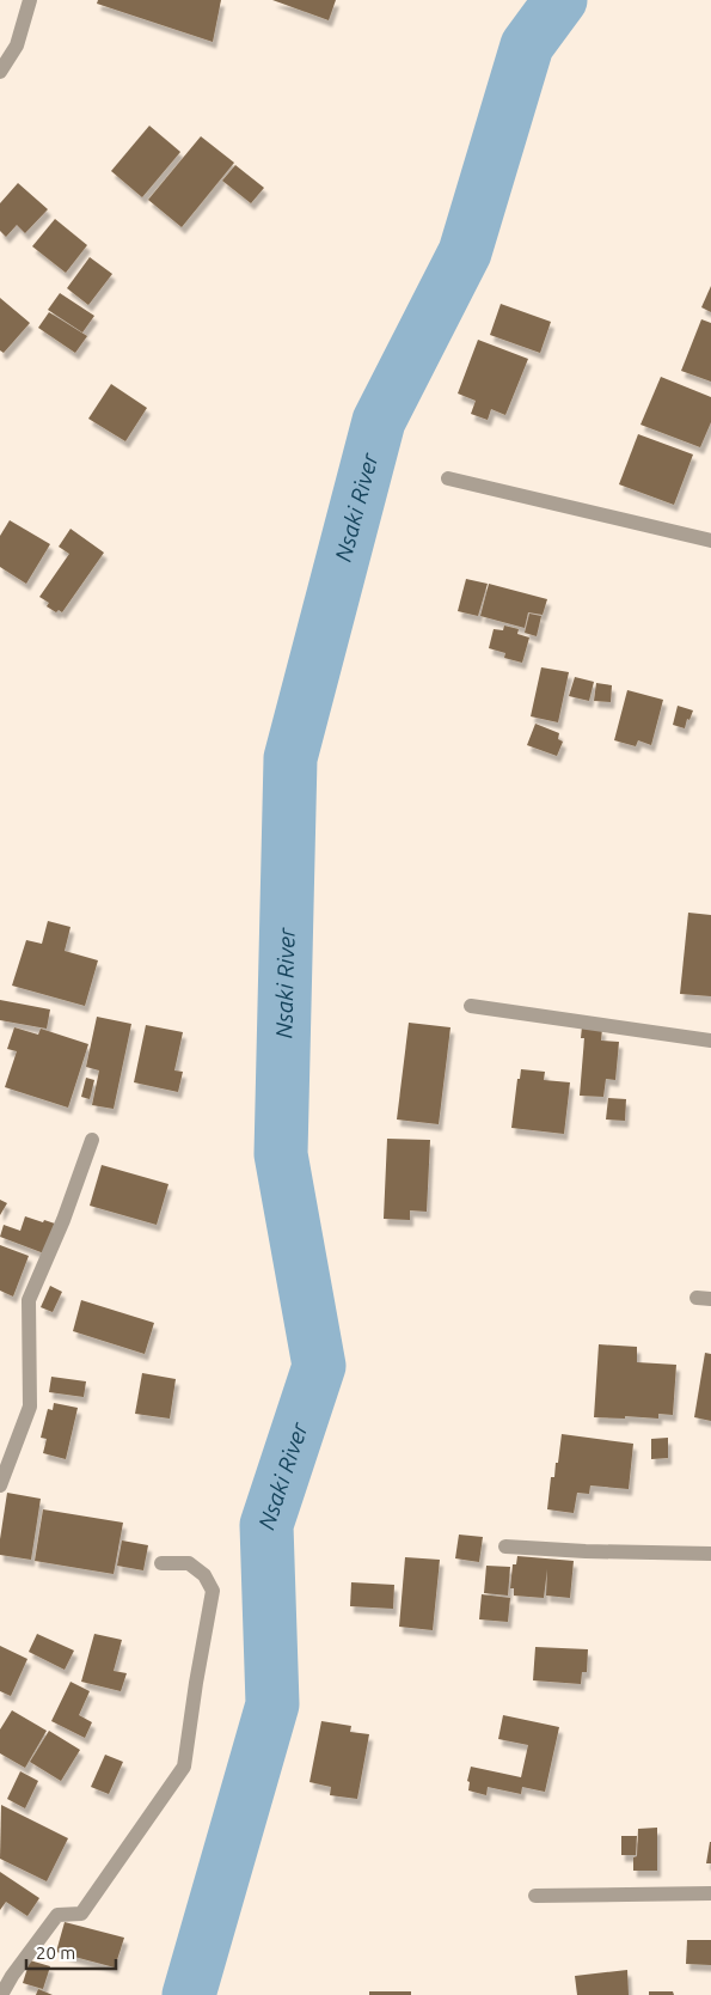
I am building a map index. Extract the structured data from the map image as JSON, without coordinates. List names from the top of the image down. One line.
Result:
{"water":["Nsaki River"],"scale_bar":"20 m"}
